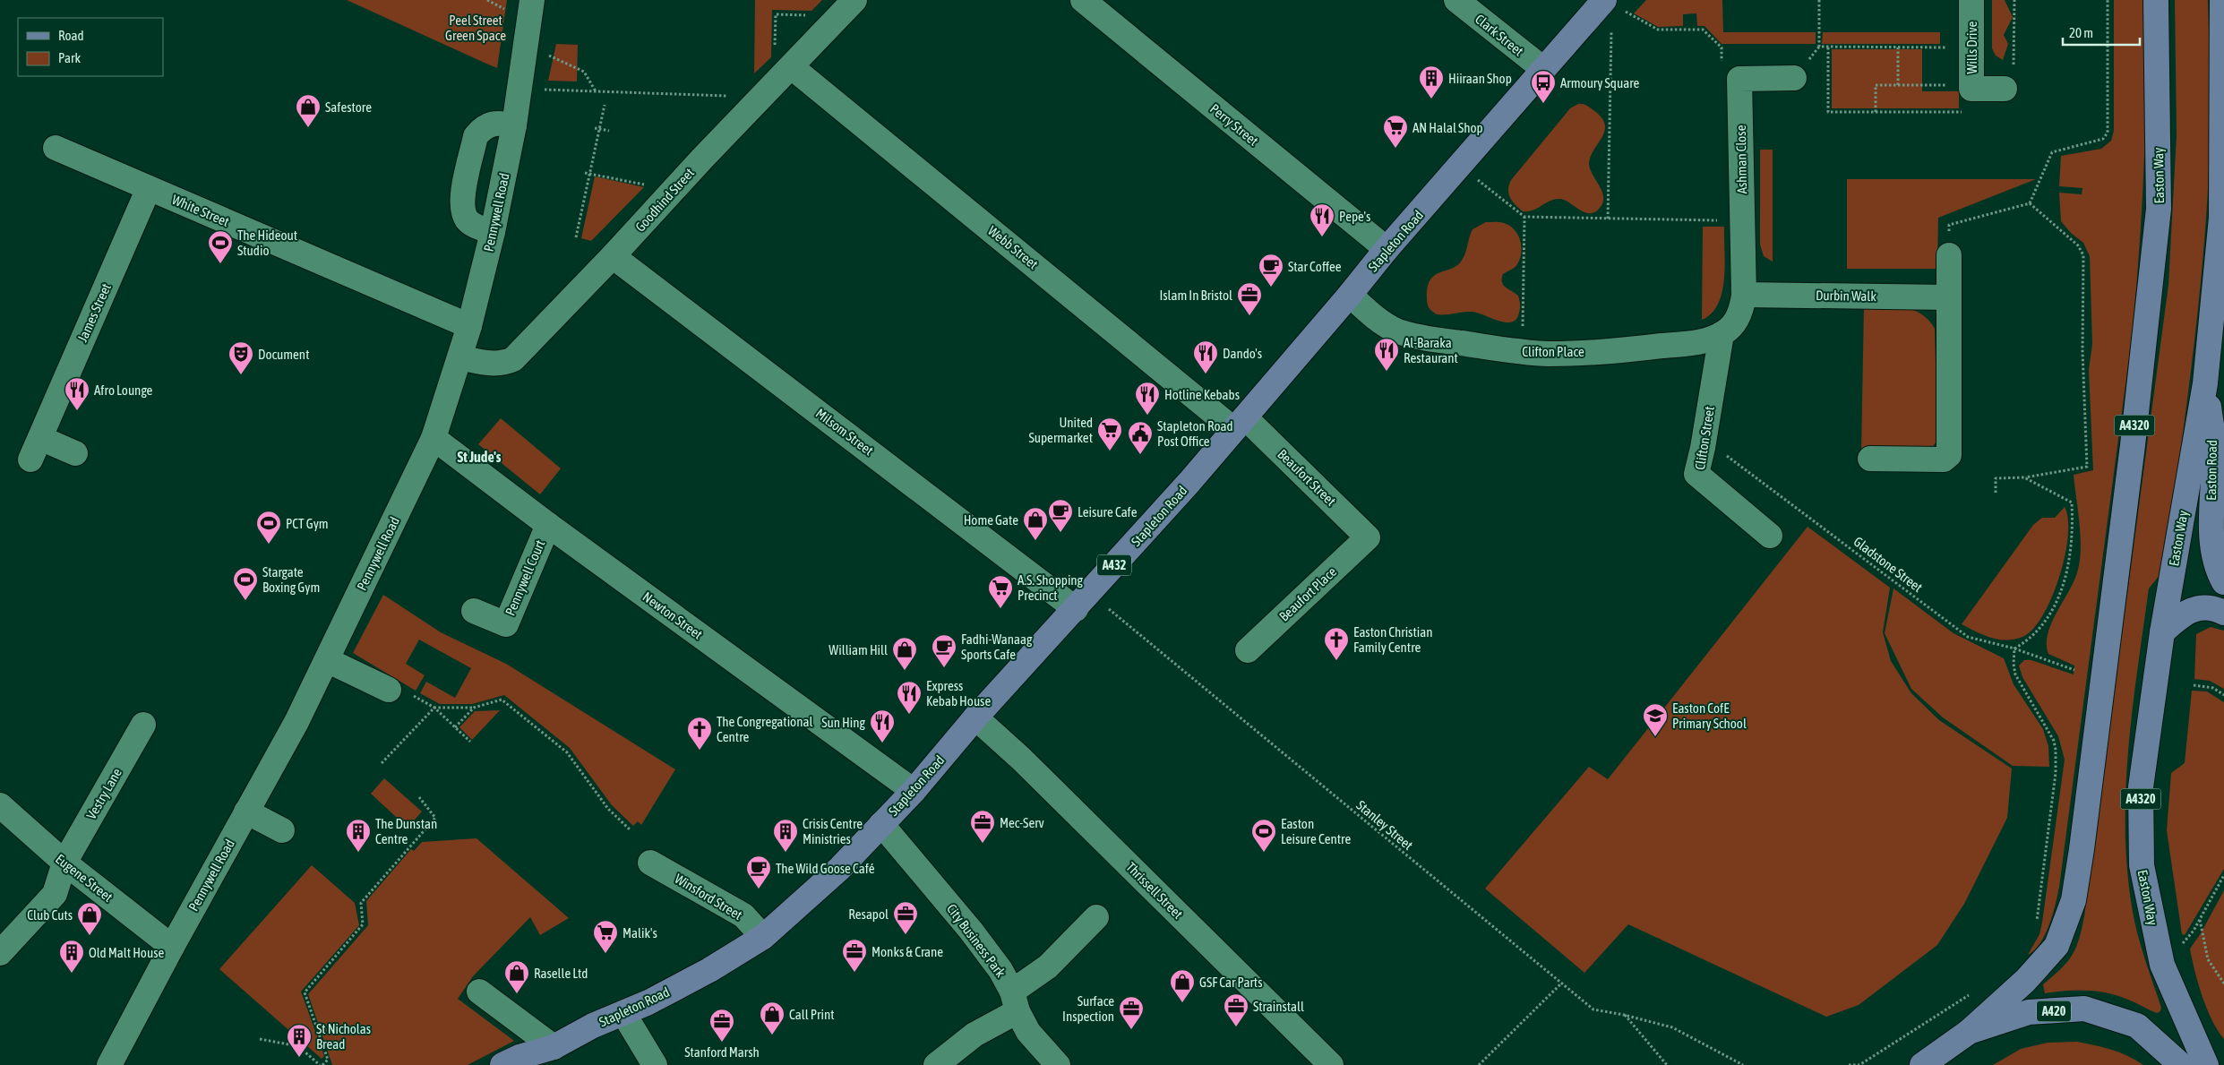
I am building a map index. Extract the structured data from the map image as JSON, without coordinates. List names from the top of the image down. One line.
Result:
{"streets":{"main road":["Easton Way","Stapleton Road","A4320","Easton Road","A432","A420"],"street":["Clark Street","Wills Drive","Perry Street","Ashman Close","Goodhind Street","White Street","Pennywell Road","Webb Street","Durbin Walk","James Street","Clifton Place","Milsom Street","Clifton Street","Beaufort Street","Pennywell Court","Beaufort Place","Newton Street","Vestry Lane","Eugene Street","Thrissell Street","Winsford Street","City Business Park"],"path":["Gladstone Street","Stanley Street"]},"crossings":[["Clark Street","Stapleton Road"],["Perry Street","Stapleton Road"],["Ashman Close","Durbin Walk"],["Ashman Close","Clifton Place"],["Easton Way","Easton Road"],["Easton Way","A420"],["Goodhind Street","Pennywell Road"],["Goodhind Street","Webb Street"],["Goodhind Street","Milsom Street"],["White Street","Pennywell Road"],["White Street","James Street"],["Pennywell Road","Newton Street"],["Pennywell Road","Eugene Street"],["Stapleton Road","Webb Street"],["Stapleton Road","Clifton Place"],["Stapleton Road","Milsom Street"],["Stapleton Road","Beaufort Street"],["Stapleton Road","A432"],["Stapleton Road","Newton Street"],["Stapleton Road","Stanley Street"],["Stapleton Road","Thrissell Street"],["Stapleton Road","Winsford Street"],["Stapleton Road","City Business Park"],["Webb Street","Beaufort Street"],["Durbin Walk","Clifton Place"],["Clifton Place","Clifton Street"],["Milsom Street","Stanley Street"],["Clifton Street","Gladstone Street"],["Beaufort Street","Beaufort Place"],["Pennywell Court","Newton Street"],["Vestry Lane","Eugene Street"]],"districts":["St Jude's"],"parks":["Peel Street Green Space"],"places":{"building":["Hiiraan Shop","The Dunstan Centre","Crisis Centre Ministries","Old Malt House","St Nicholas Bread"],"bus stop":["Armoury Square"],"shop":["Safestore","Home Gate","William Hill","Club Cuts","Raselle Ltd","GSF Car Parts","Call Print"],"supermarket":["AN Halal Shop","United Supermarket","A.S. Shopping Precinct","Malik's"],"restaurant":["Pepe's","Al-Baraka Restaurant","Dando's","Afro Lounge","Hotline Kebabs","Express Kebab House","Sun Hing"],"sports":["The Hideout Studio","PCT Gym","Stargate Boxing Gym","Easton Leisure Centre"],"cafe":["Star Coffee","Leisure Cafe","Fadhi-Wanaag Sports Cafe","The Wild Goose Café"],"office":["Islam In Bristol","Mec-Serv","Resapol","Monks & Crane","Strainstall","Surface Inspection","Stanford Marsh"],"theatre":["Document"],"public building":["Stapleton Road Post Office"],"church":["Easton Christian Family Centre","The Congregational Centre"],"school or university":["Easton CofE Primary School"]},"legend":["Road","Park"],"scale_bar":"20 m"}
